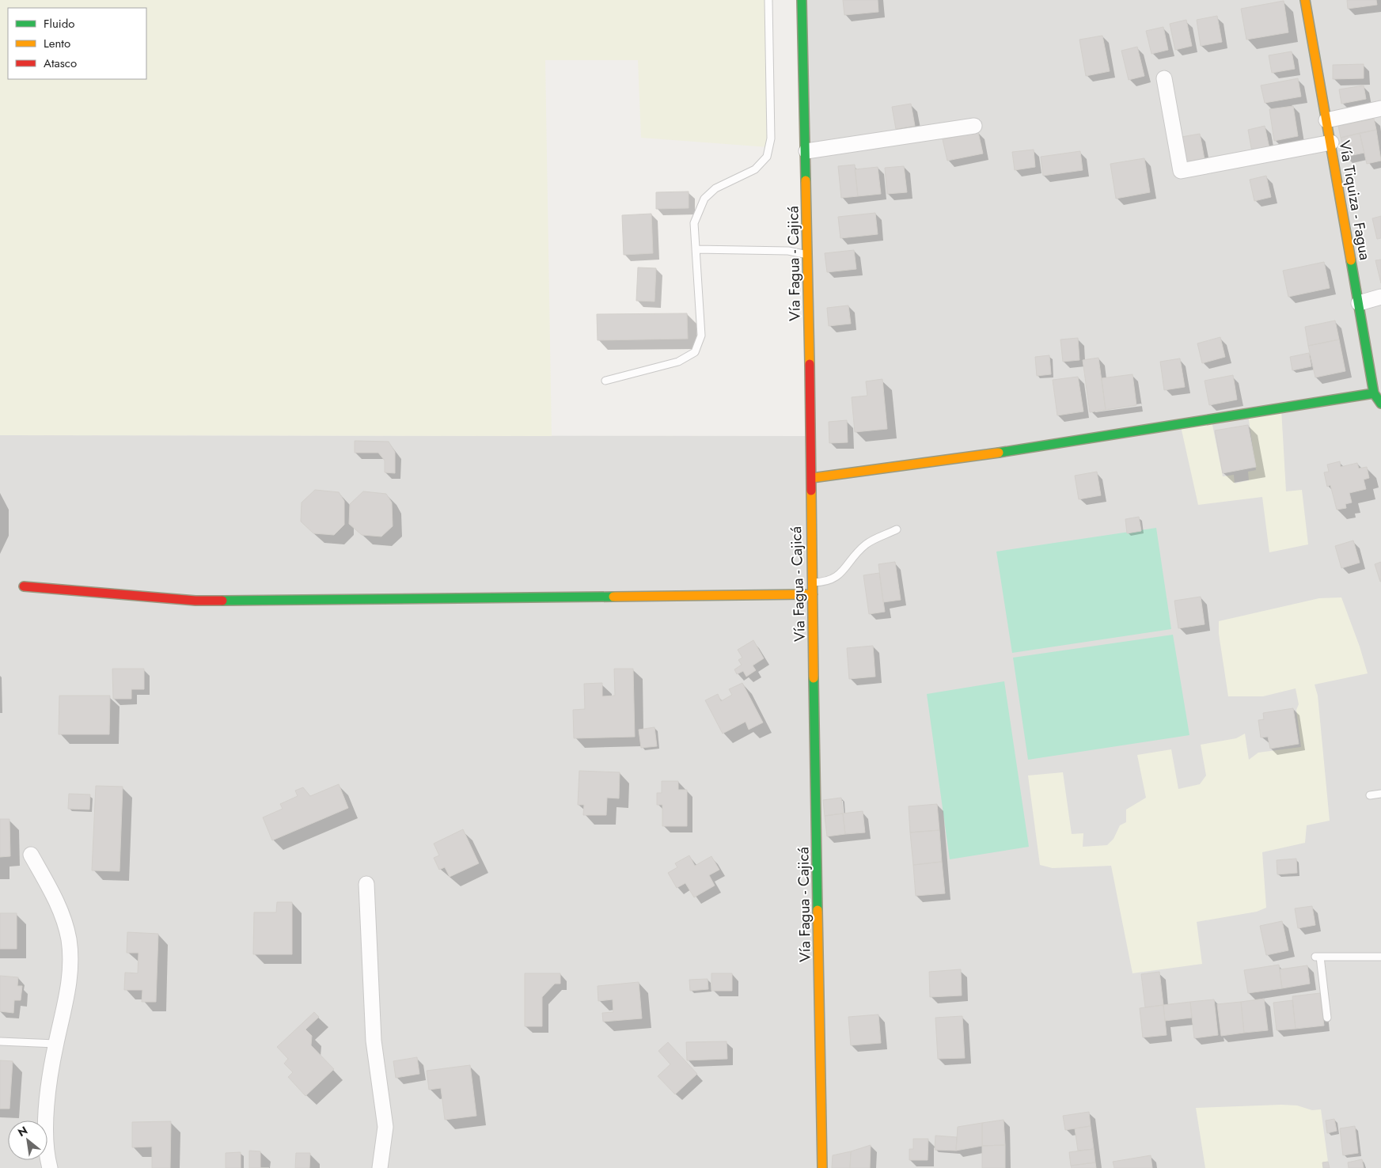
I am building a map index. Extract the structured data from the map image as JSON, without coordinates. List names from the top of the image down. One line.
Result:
{"streets":{"street":["Vía Tiquiza - Fagua","Vía Fagua - Cajicá"]},"legend":["Fluido","Lento","Atasco"],"north":"top left"}
